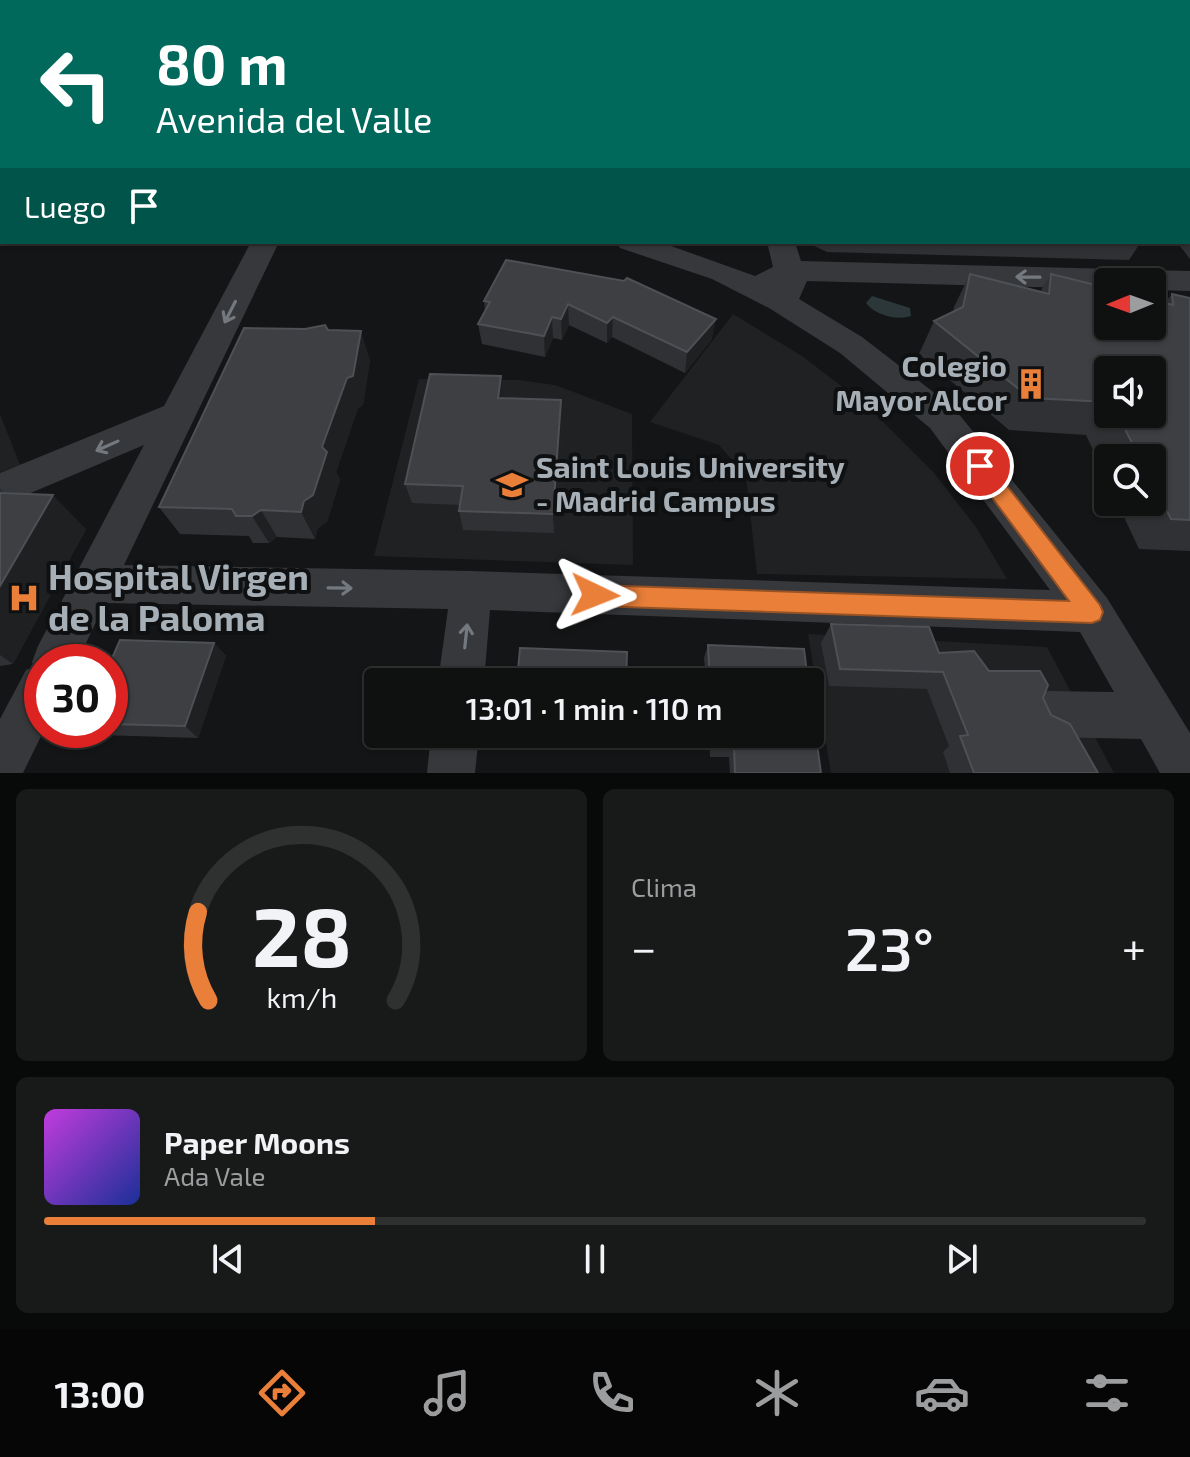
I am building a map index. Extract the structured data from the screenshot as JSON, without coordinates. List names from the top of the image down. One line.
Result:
{"places":{"building":["Colegio Mayor Alcor"],"school or university":["Saint Louis University - Madrid Campus"],"hospital":["Hospital Virgen de la Paloma"]},"north":"left","page":{"turn":["80 m","Avenida del Valle"],"then":"Luego","limit":"30","trip":"13:01 · 1 min · 110 m","tile":"Clima","heat":["−","23°","+"],"song":["Paper Moons","Ada Vale"],"tabs":"13:00","gauge":["28","km/h"]}}
